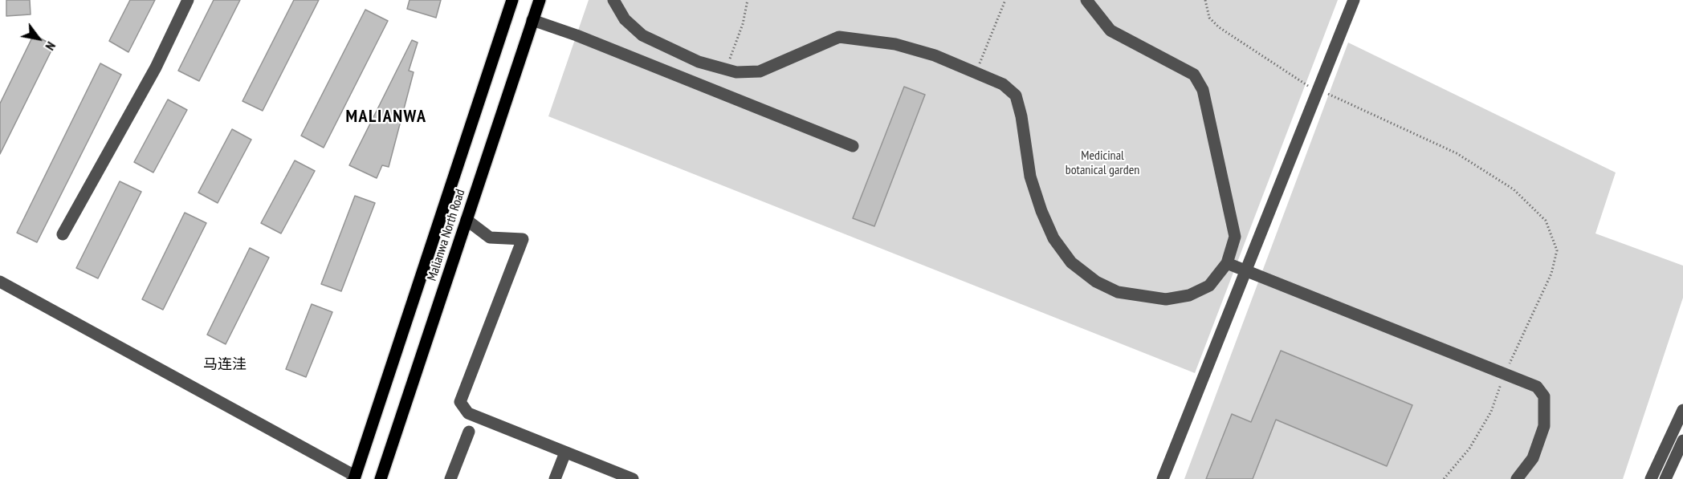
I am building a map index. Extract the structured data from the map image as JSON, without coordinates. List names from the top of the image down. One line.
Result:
{"streets":{"main road":["Malianwa North Road"]},"districts":["MALIANWA","马连洼"],"parks":["Medicinal botanical garden"],"north":"bottom right"}
